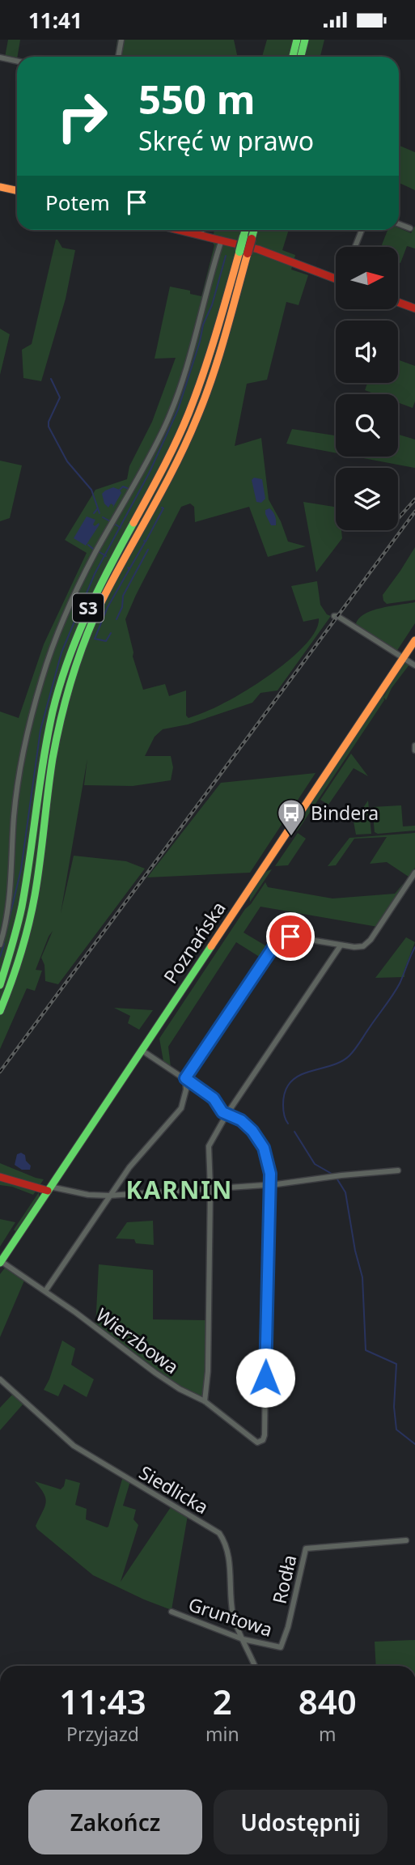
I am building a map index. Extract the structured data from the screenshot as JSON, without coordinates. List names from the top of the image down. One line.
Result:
{"streets":{"main road":["S3","Poznańska"],"street":["Wierzbowa","Siedlicka","Rodła","Gruntowa"]},"crossings":[["Poznańska","Wierzbowa"],["Siedlicka","Gruntowa"],["Rodła","Gruntowa"]],"districts":["KARNIN"],"places":{"bus stop":["Bindera"]},"north":"right","page":{"status":"11:41","turn":["550 m","Skręć w prawo"],"then":"Potem","eta":["11:43","Przyjazd","2","min","840","m"],"buttons":["Zakończ","Udostępnij"]}}
